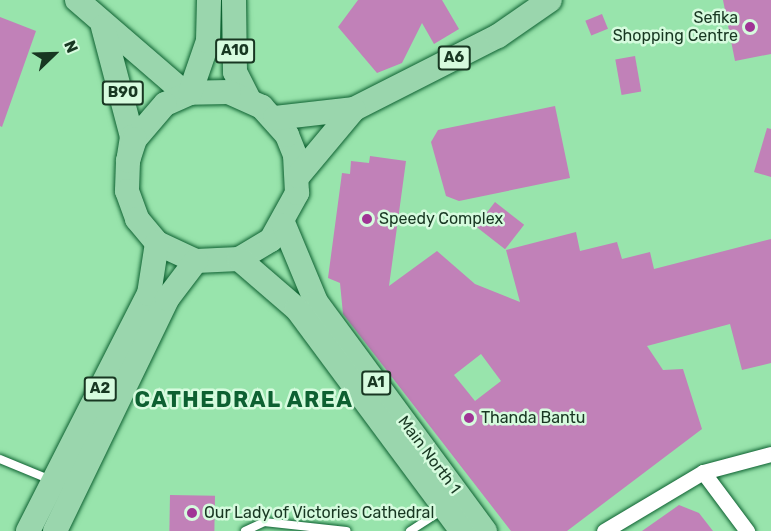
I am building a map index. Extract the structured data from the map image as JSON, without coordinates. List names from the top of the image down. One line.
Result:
{"streets":{"main road":["A10","A6","B90","A1","A2","Main North 1"]},"crossings":[["A10","A6"],["A10","B90"],["A10","A2"],["A10","Main North 1"],["A6","B90"],["A6","A2"],["A6","Main North 1"],["B90","A2"],["B90","Main North 1"],["A2","Main North 1"]],"districts":["CATHEDRAL AREA"],"places":["Sefika Shopping Centre","Speedy Complex","Thanda Bantu","Our Lady of Victories Cathedral"],"north":"top right"}
